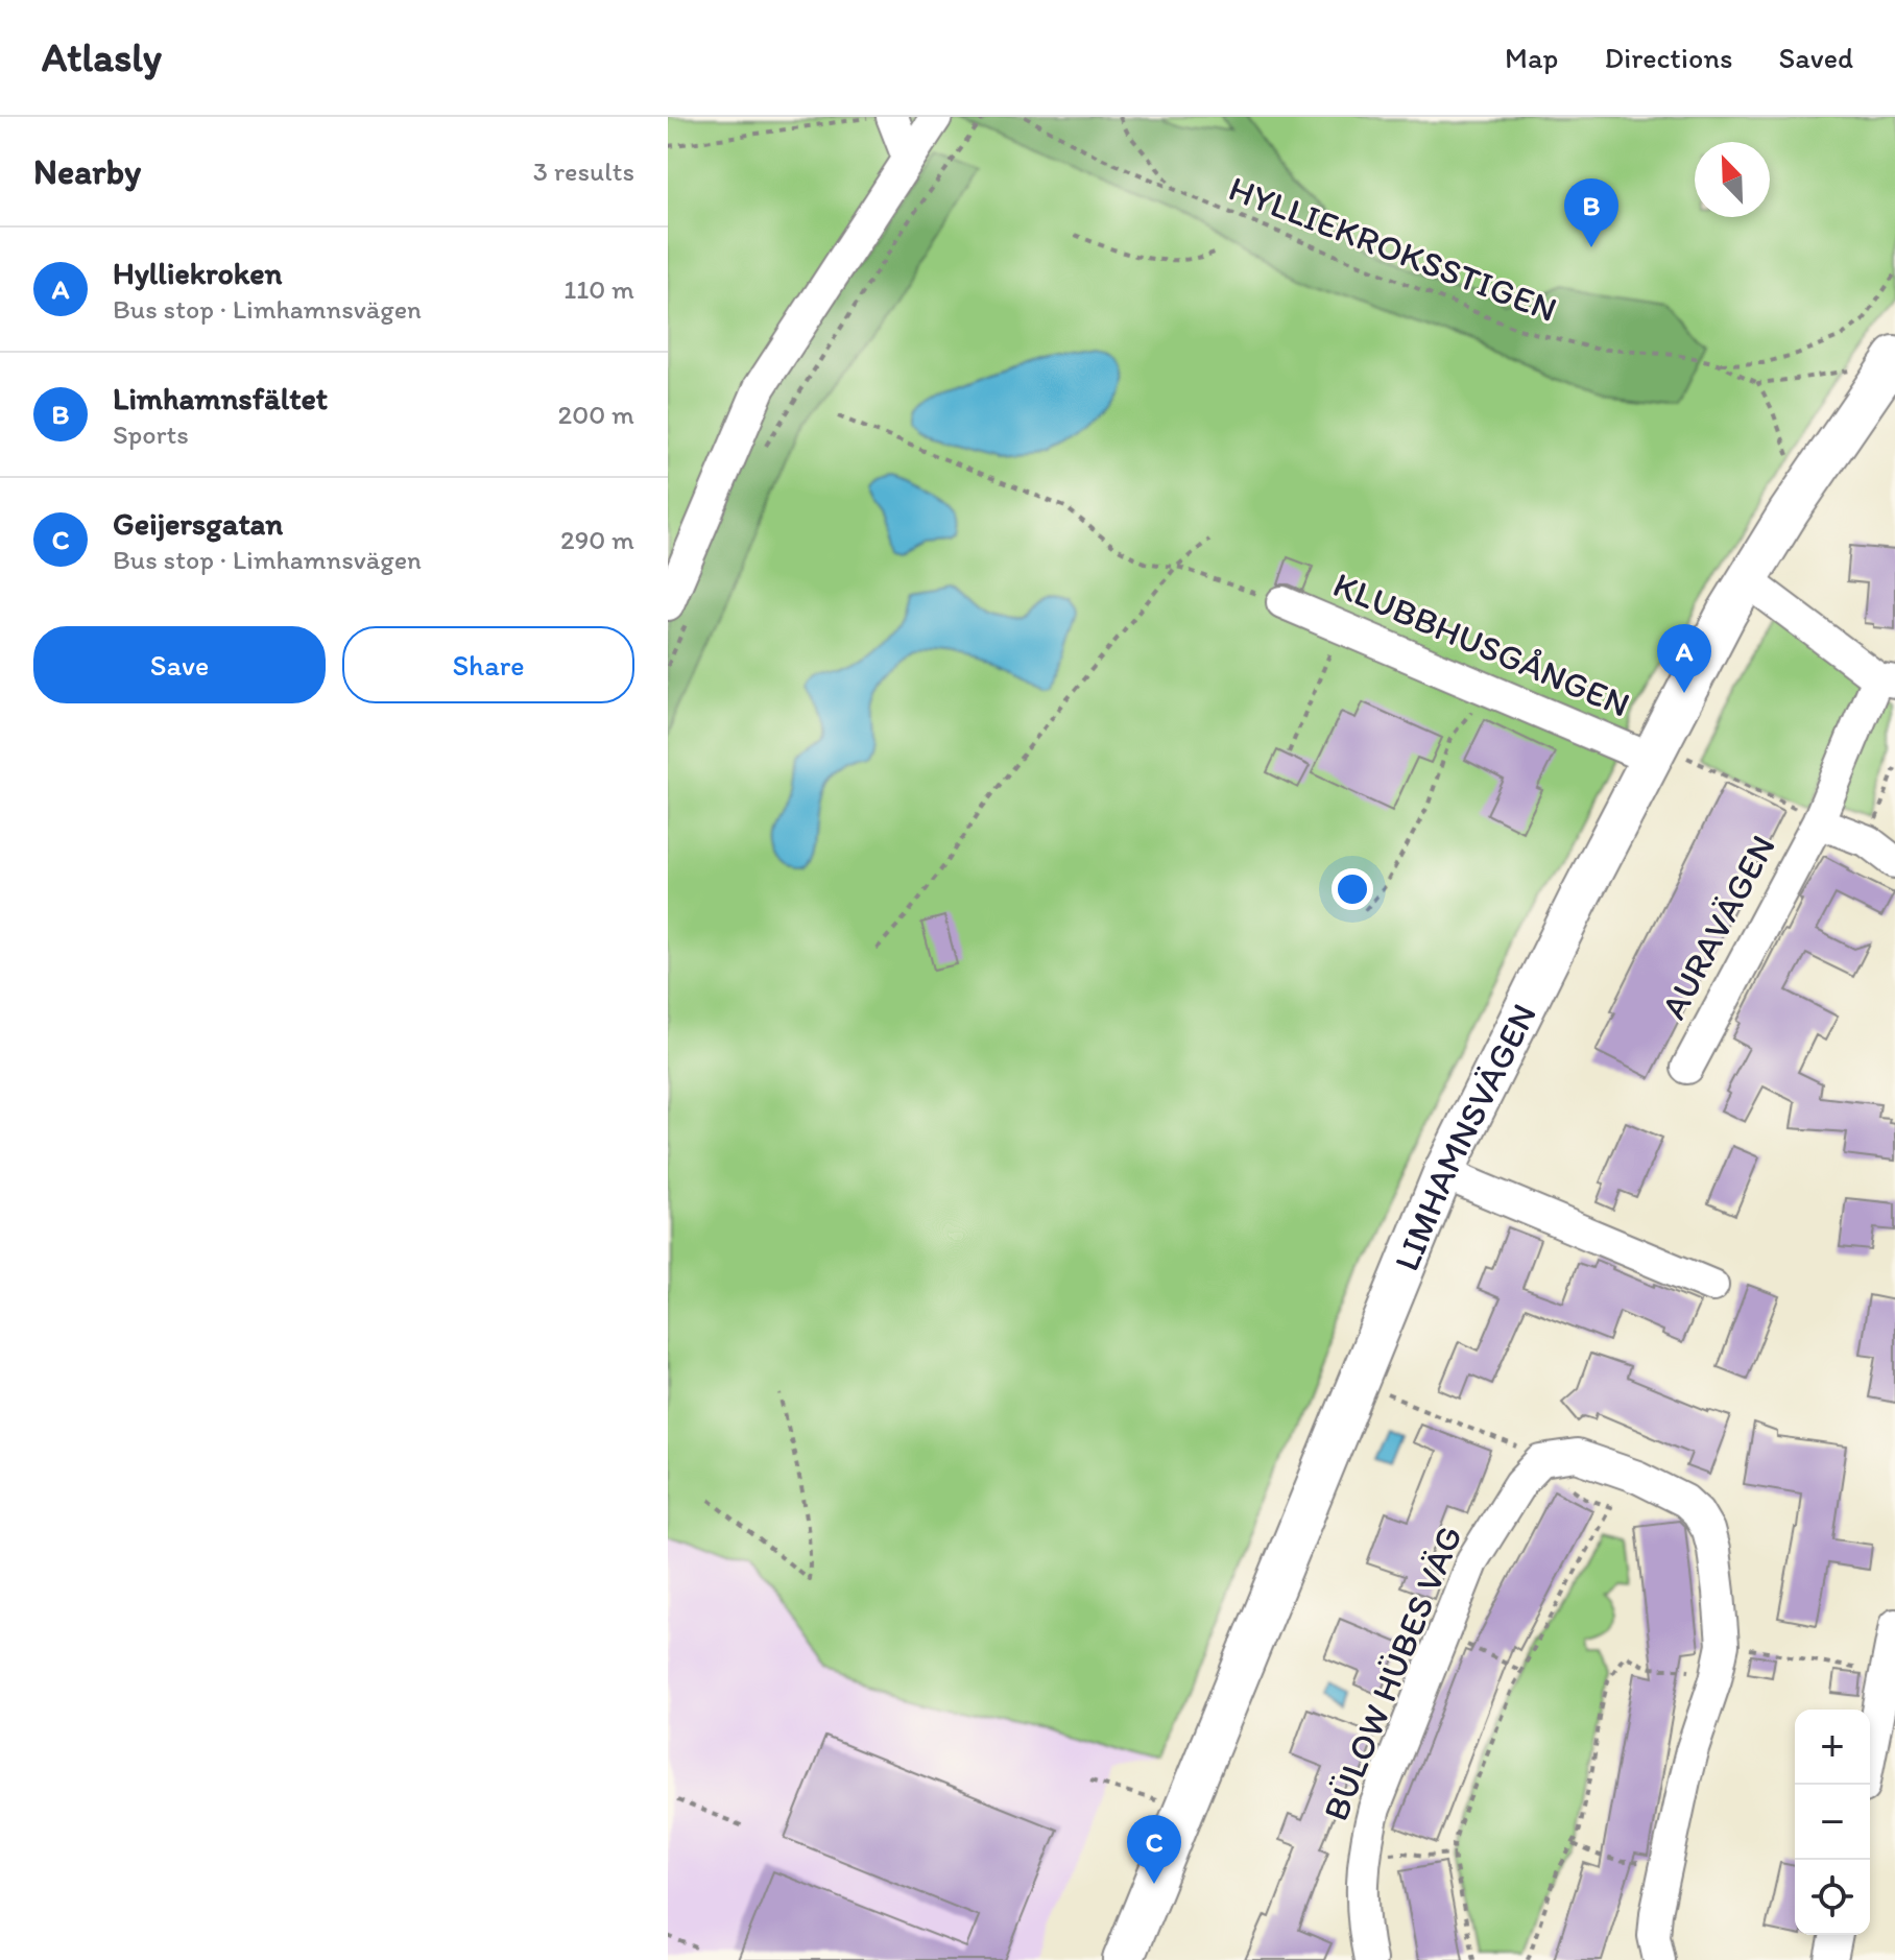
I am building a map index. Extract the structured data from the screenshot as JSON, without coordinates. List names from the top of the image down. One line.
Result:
{"streets":{"main road":["LIMHAMNSVÄGEN"],"street":["KLUBBHUSGÅNGEN","AURAVÄGEN","BÜLOW HÜBES VÄG"],"path":["HYLLIEKROKSSTIGEN"]},"crossings":[["KLUBBHUSGÅNGEN","LIMHAMNSVÄGEN"]],"north":"top left","page":{"header":"Atlasly","nav":["Map","Directions","Saved"],"heading":["Nearby","3 results"],"pins":["B","A","C"],"list":[{"mark":"A","name":"Hylliekroken","note":"Bus stop · Limhamnsvägen","value":"110 m"},{"mark":"B","name":"Limhamnsfältet","note":"Sports","value":"200 m"},{"mark":"C","name":"Geijersgatan","note":"Bus stop · Limhamnsvägen","value":"290 m"}],"buttons":["Save","Share"],"map_buttons":["+","−"]}}
